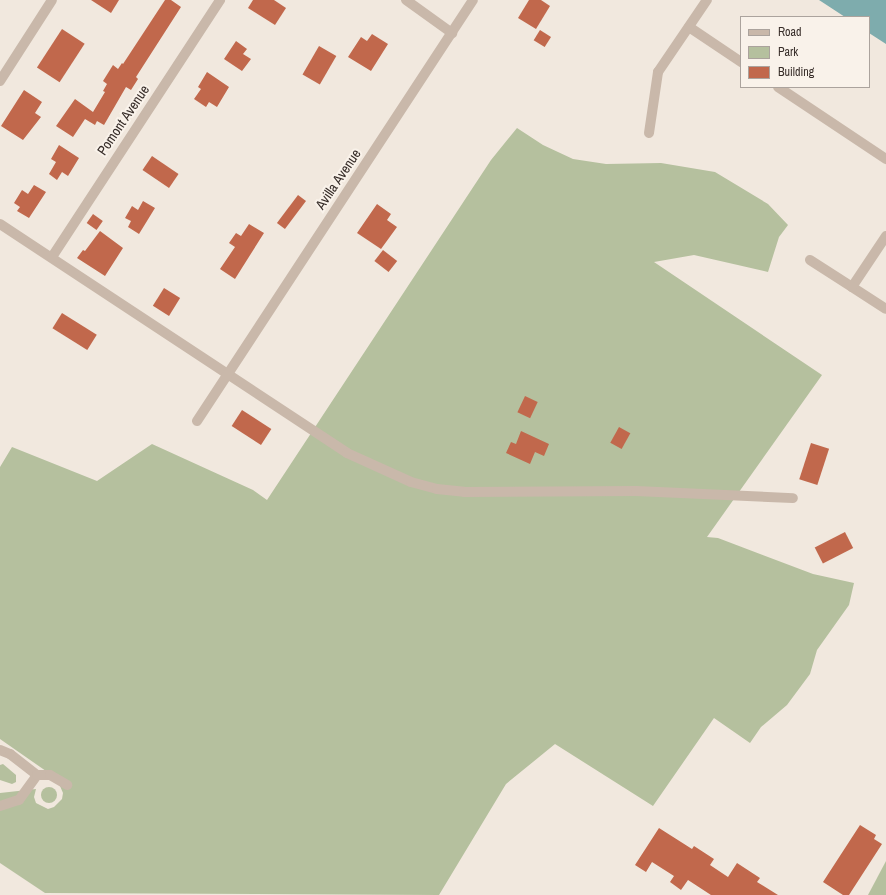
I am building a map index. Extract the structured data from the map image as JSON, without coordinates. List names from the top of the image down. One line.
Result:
{"streets":{"street":["Pomont Avenue","Avilla Avenue"]},"legend":["Road","Park","Building"]}
